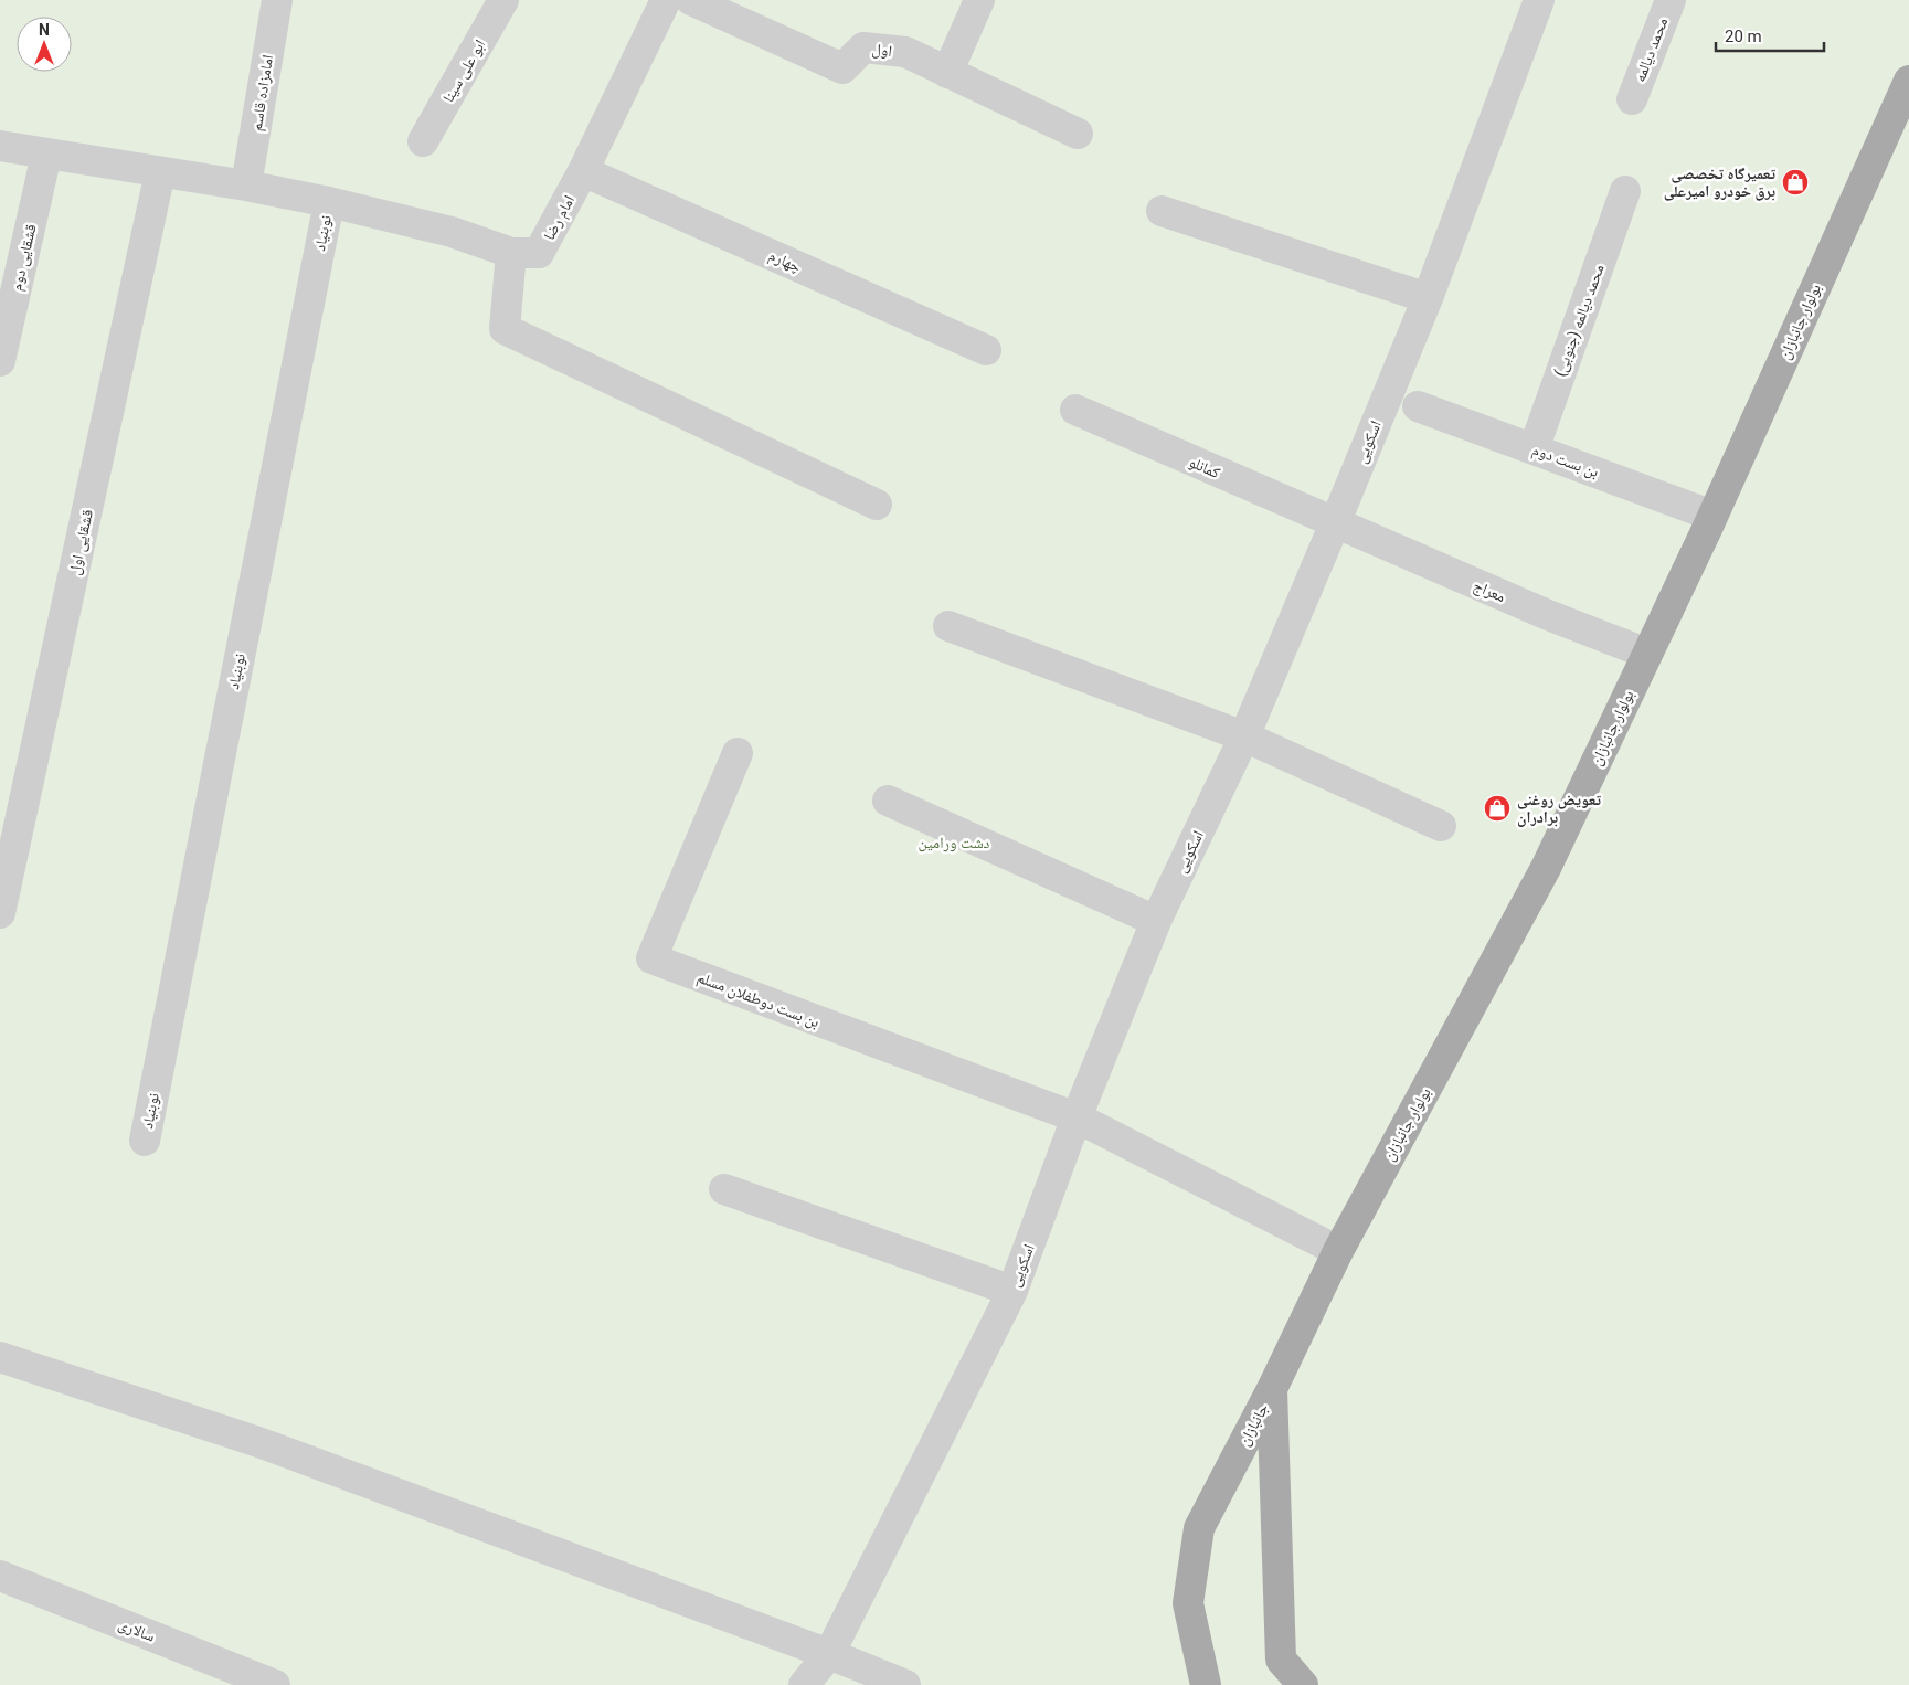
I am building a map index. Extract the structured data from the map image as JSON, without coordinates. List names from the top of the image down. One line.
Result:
{"streets":{"main road":["بولوار جانبازان","جانبازان"],"street":["اول","محمد دیالمه","ابو علی سینا","امامزاده قاسم","امام رضا","نوبنیاد","قشقایی دوم","چهارم","محمد دیالمه (جنوبی)","اسکویی","بن بست دوم","کمانلو","قشقایی اول","معراج","بن بست دوطفلان مسلم","سالاری"]},"crossings":[["امامزاده قاسم","امام رضا"],["امام رضا","نوبنیاد"],["امام رضا","قشقایی دوم"],["امام رضا","چهارم"],["امام رضا","قشقایی اول"],["محمد دیالمه (جنوبی)","بن بست دوم"],["بولوار جانبازان","بن بست دوم"],["بولوار جانبازان","معراج"],["بولوار جانبازان","جانبازان"],["اسکویی","کمانلو"],["اسکویی","معراج"],["اسکویی","بن بست دوطفلان مسلم"],["کمانلو","معراج"]],"parks":["دشت ورامین"],"places":{"shop":["تعمیرگاه تخصصی برق خودرو امیرعلی","تعویض روغنی برادران"]},"scale_bar":"20 m","north":"top"}
